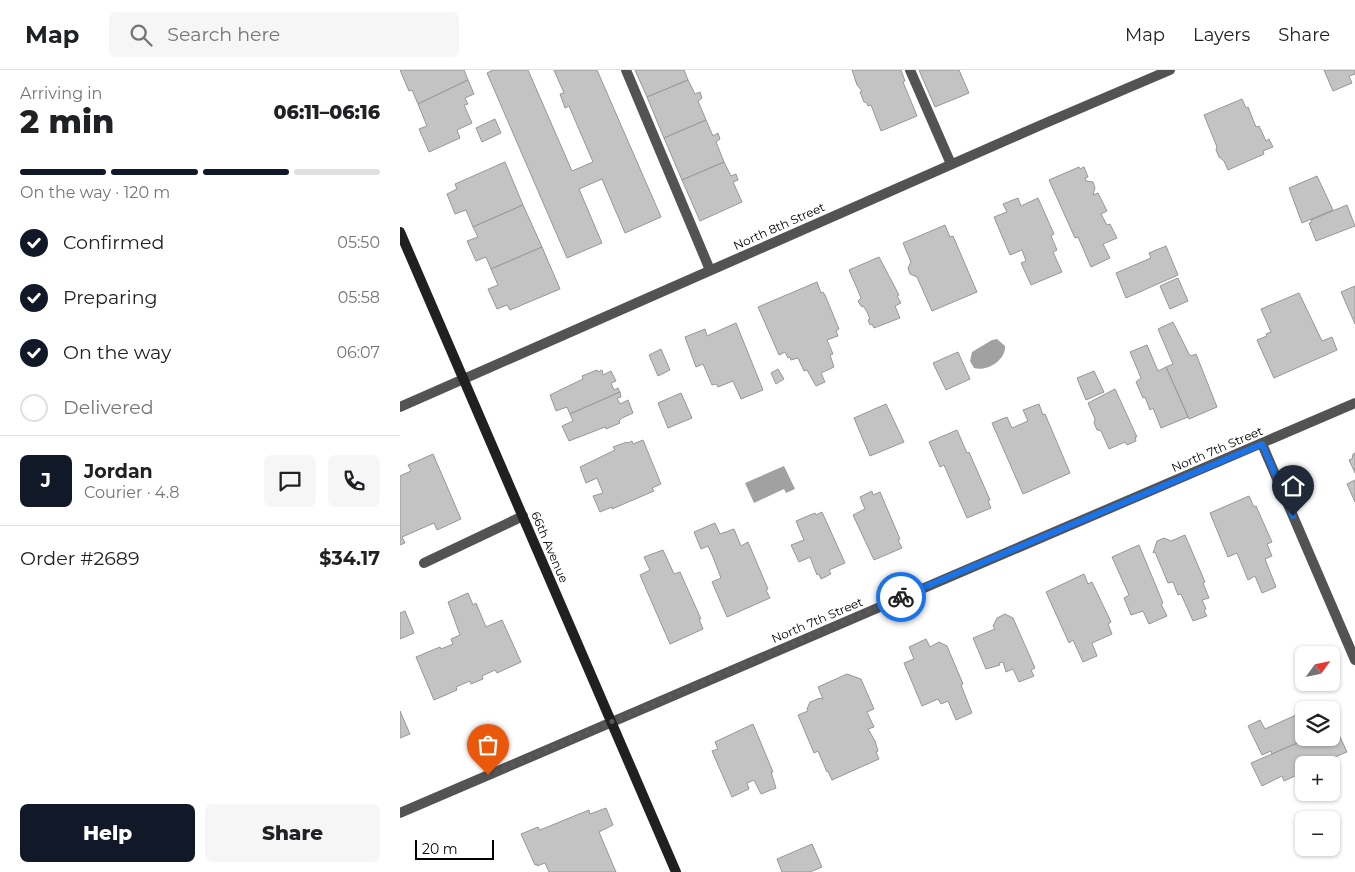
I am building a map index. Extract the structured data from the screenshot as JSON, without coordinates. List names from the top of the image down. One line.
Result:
{"streets":{"street":["North 8th Street","North 7th Street","66th Avenue"]},"crossings":[["North 8th Street","66th Avenue"],["North 7th Street","66th Avenue"]],"scale_bar":"20 m","north":"top right","page":{"header":"Map","search":"Search here","nav":["Map","Layers","Share"],"heading":["2 min","Arriving in","06:11–06:16"],"panel":["Jordan","Courier · 4.8","Order #2689","$34.17"],"bar":"On the way · 120 m","list":[["Confirmed","05:50"],["Preparing","05:58"],["On the way","06:07"],"Delivered"],"round":"J","map_buttons":["+","−"],"buttons":["Help","Share"],"scale":"20 m"}}
